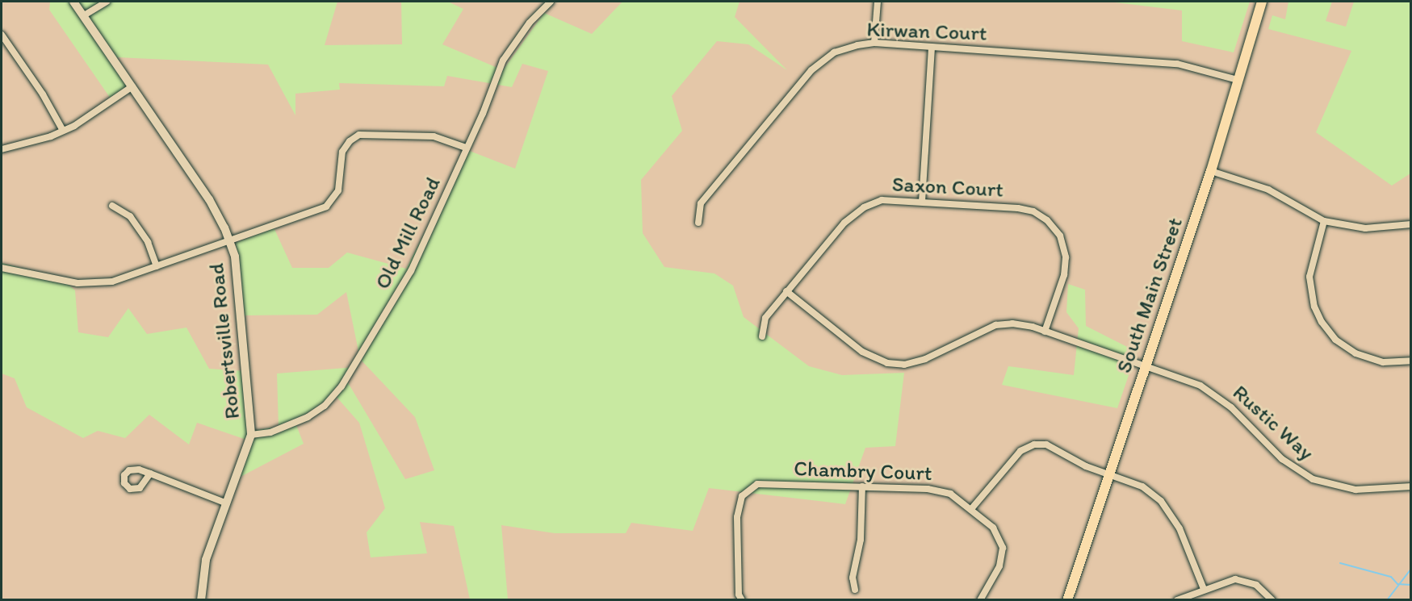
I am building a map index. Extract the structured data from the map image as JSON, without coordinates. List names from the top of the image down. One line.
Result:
{"streets":{"main road":["South Main Street"],"street":["Kirwan Court","Saxon Court","Old Mill Road","Robertsville Road","Rustic Way","Chambry Court"]},"crossings":[["Kirwan Court","South Main Street"],["Saxon Court","Rustic Way"],["Old Mill Road","Robertsville Road"],["South Main Street","Rustic Way"]]}
